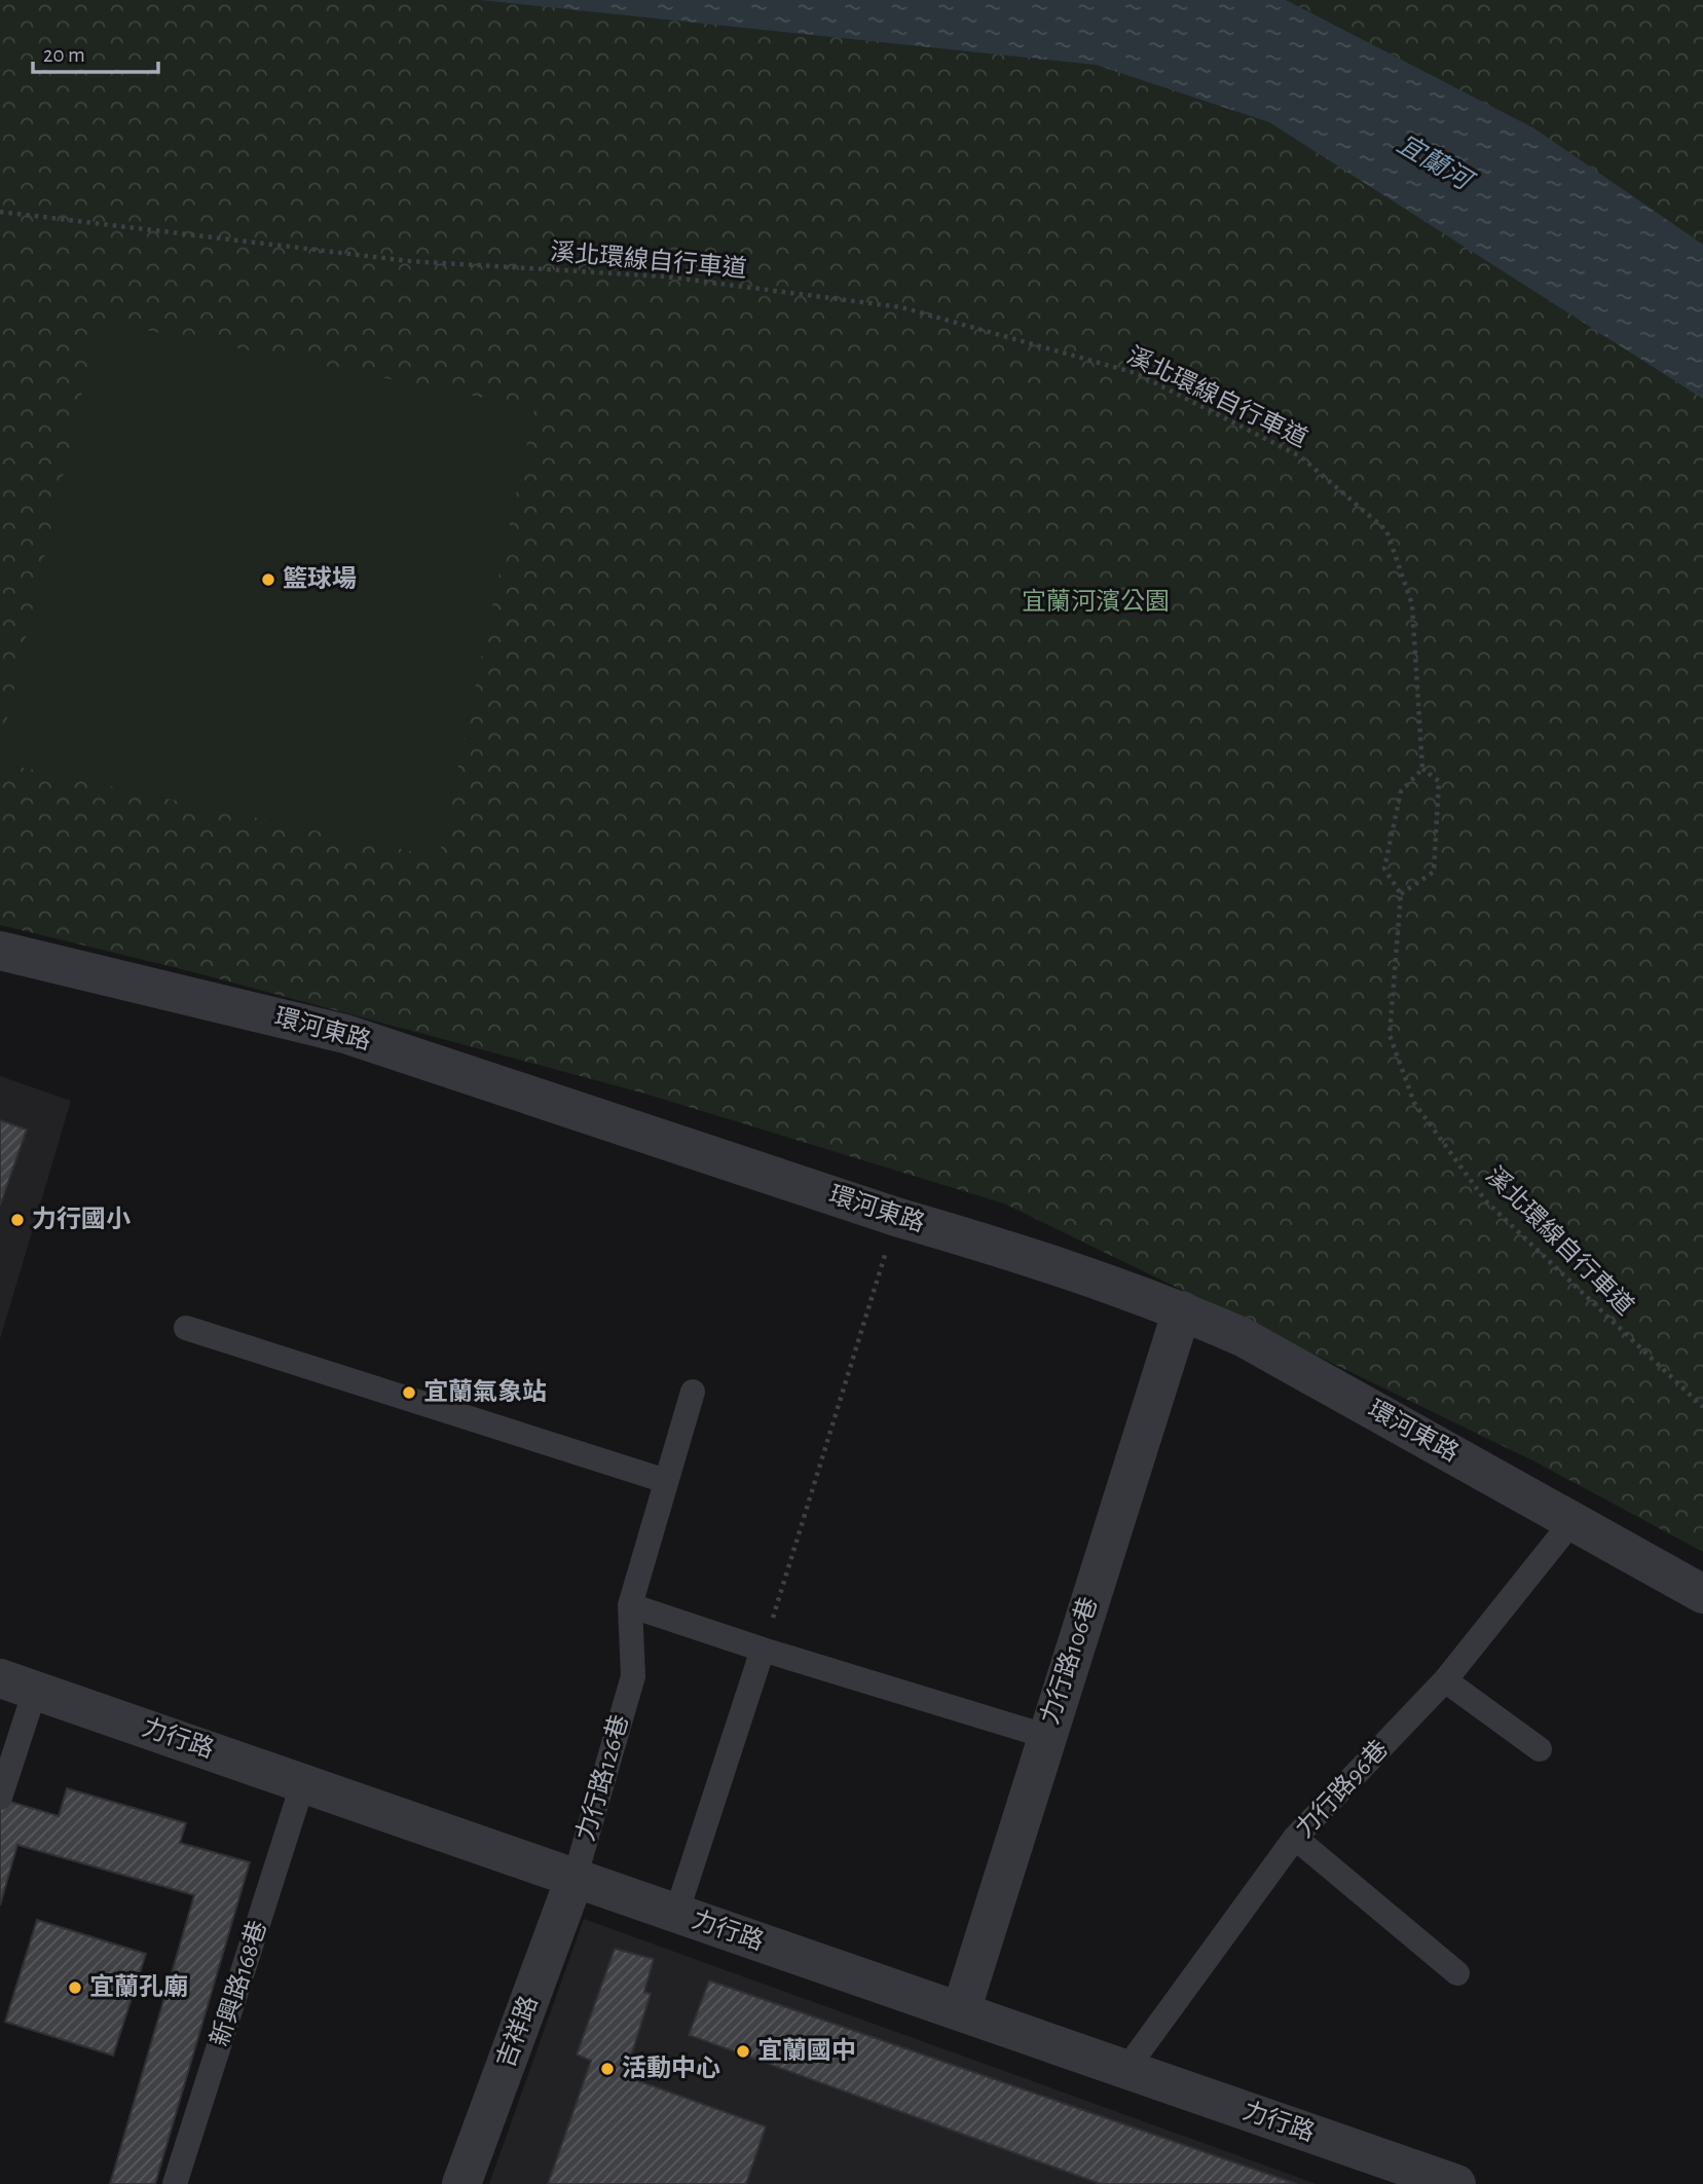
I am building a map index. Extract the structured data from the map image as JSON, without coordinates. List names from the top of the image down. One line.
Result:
{"streets":{"street":["環河東路","力行路106巷","力行路","吉祥路"],"lane":["力行路126巷","力行路96巷","新興路168巷"],"path":["溪北環線自行車道"]},"crossings":[["環河東路","力行路106巷"],["環河東路","力行路96巷"],["力行路106巷","力行路"],["力行路","力行路126巷"],["力行路","力行路96巷"],["力行路","新興路168巷"],["力行路","吉祥路"],["力行路126巷","吉祥路"]],"water":["宜蘭河"],"parks":["宜蘭河濱公園"],"places":["籃球場","力行國小","宜蘭氣象站","宜蘭孔廟","宜蘭國中","活動中心"],"scale_bar":"20 m"}
